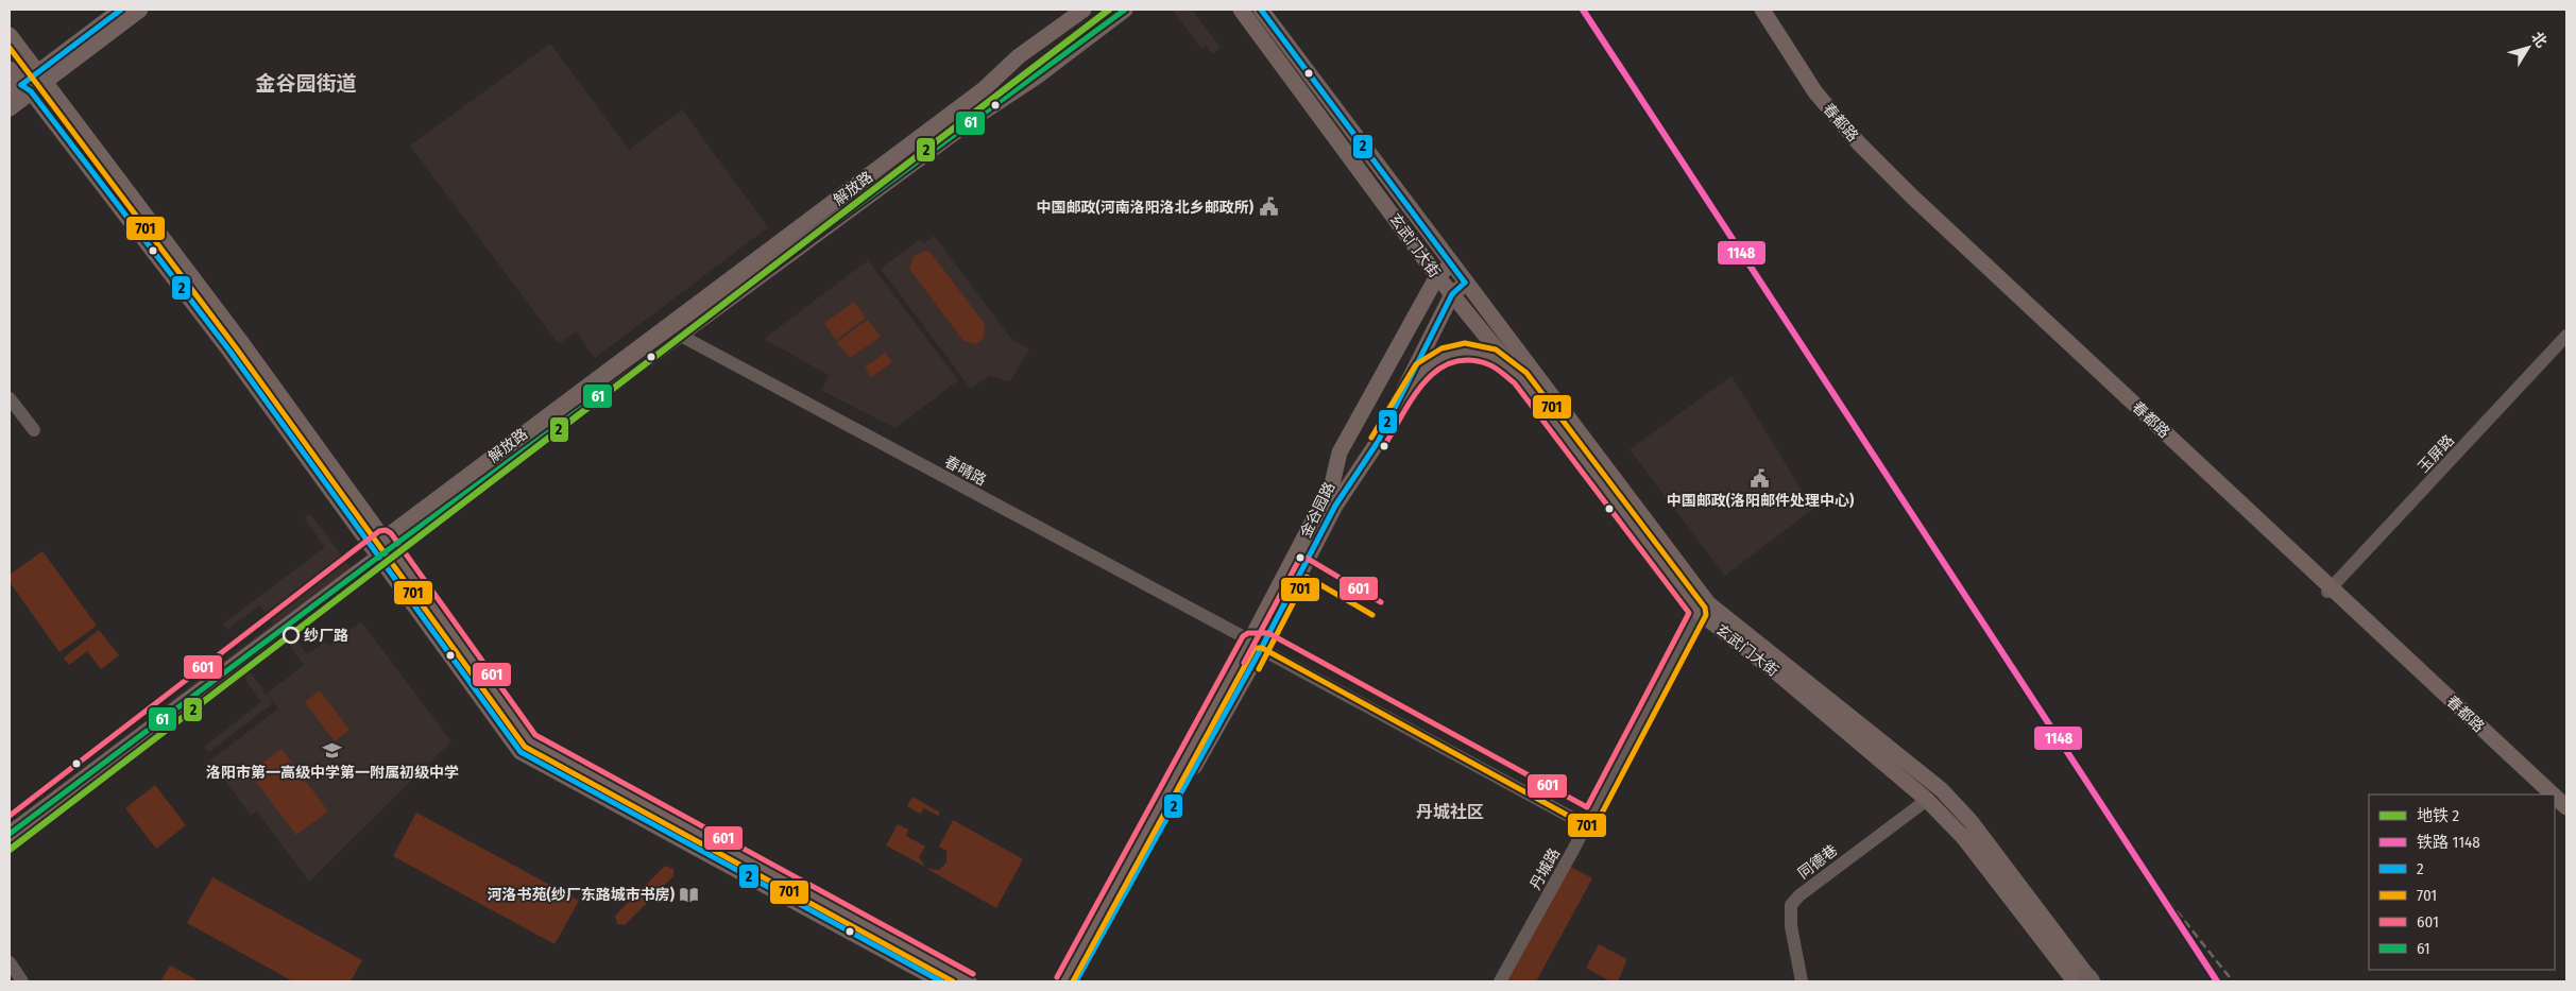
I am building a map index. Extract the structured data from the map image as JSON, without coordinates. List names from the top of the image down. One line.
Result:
{"streets":{"main road":["春都路","解放路","玄武门大街","金谷园路"],"street":["玉屏路","春晴路","同德巷","丹城路"]},"crossings":[["春都路","玉屏路"],["解放路","春晴路"],["玄武门大街","金谷园路"],["玄武门大街","同德巷"],["玄武门大街","丹城路"],["春晴路","金谷园路"],["春晴路","丹城路"]],"districts":["金谷园街道","丹城社区"],"places":{"public building":["中国邮政(河南洛阳洛北乡邮政所)","中国邮政(洛阳邮件处理中心)"],"other":["纱厂路"],"school or university":["洛阳市第一高级中学第一附属初级中学"],"library":["河洛书苑(纱厂东路城市书房)"]},"lines":["metro line 2","rail line 1148","transit line 2","transit line 61","transit line 701","transit line 601"],"legend":["地铁 2","铁路 1148","2","701","601","61"],"north":"top right"}
